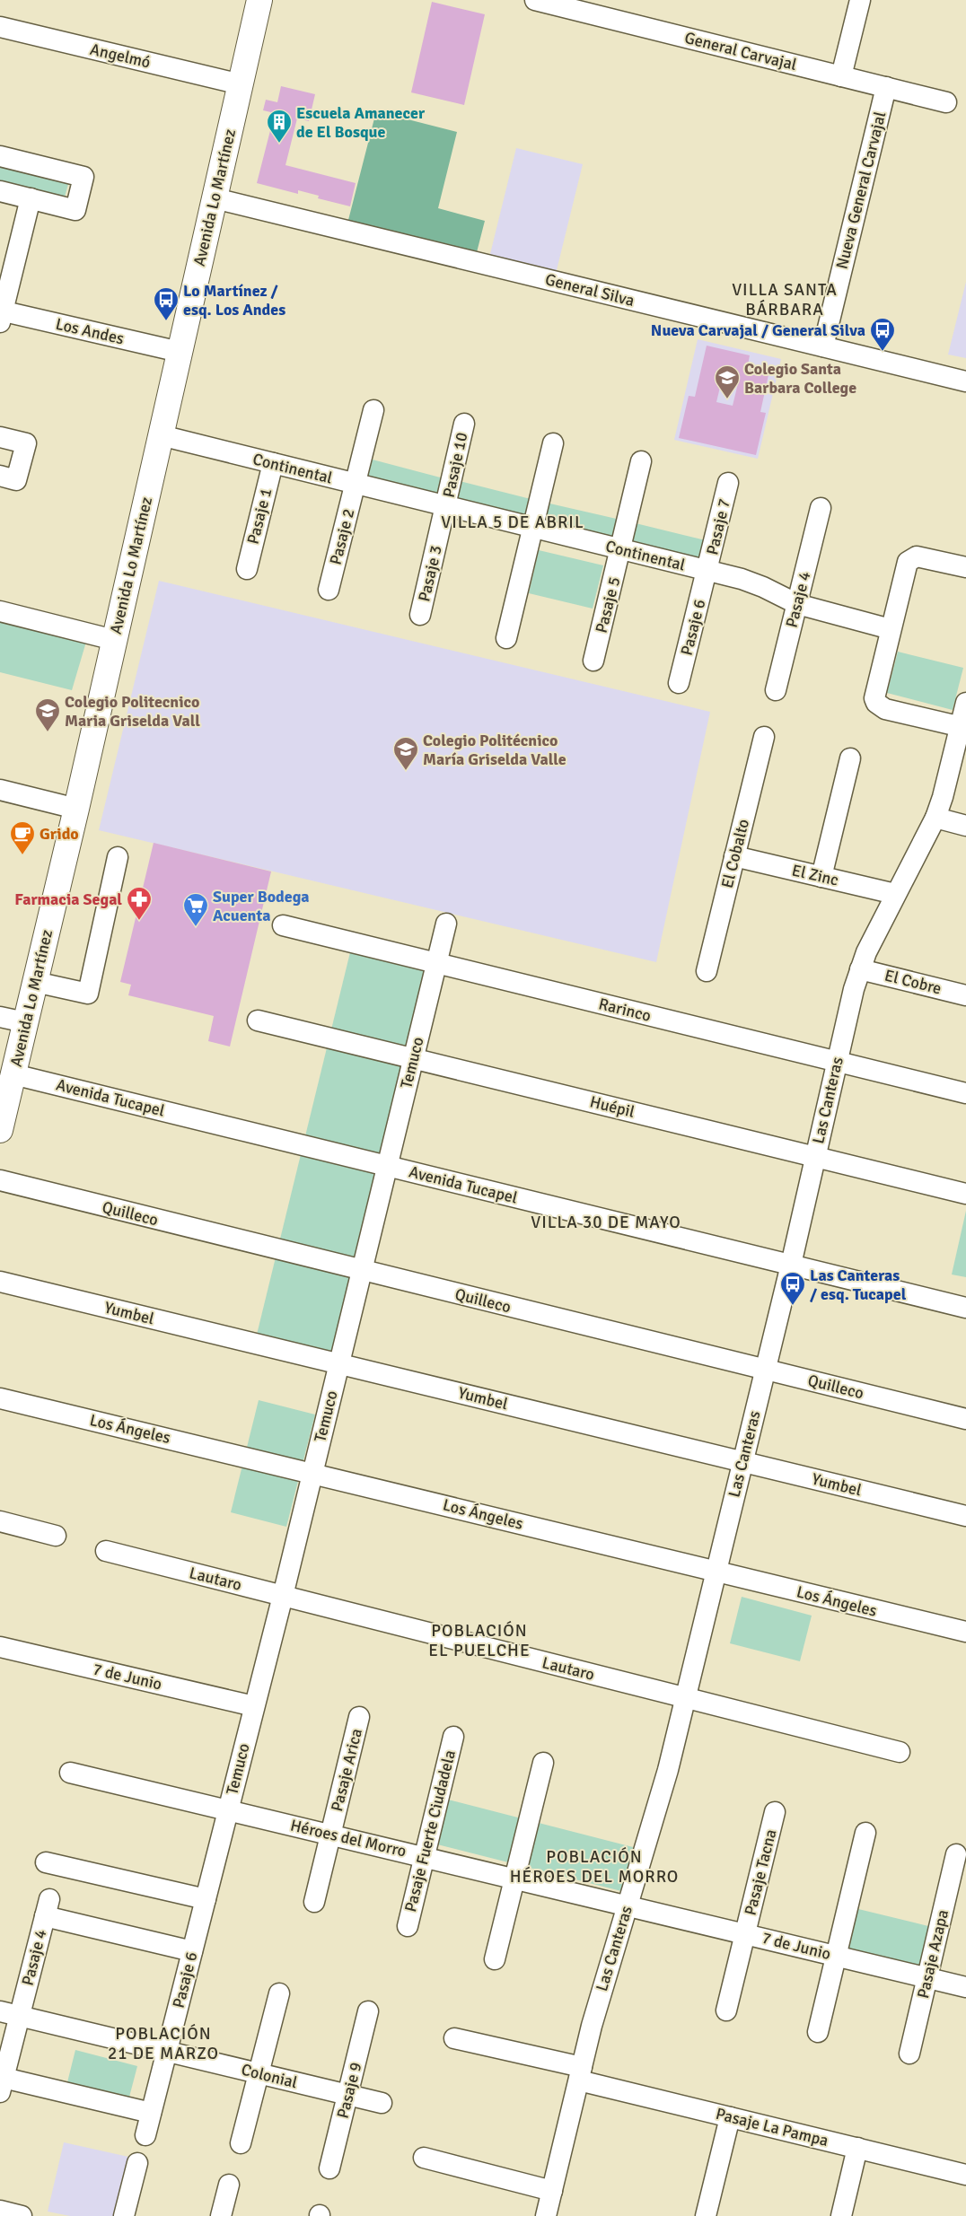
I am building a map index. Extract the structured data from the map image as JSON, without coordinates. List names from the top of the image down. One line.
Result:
{"streets":{"main road":["Avenida Lo Martínez"],"street":["General Carvajal","Angelmó","Nueva General Carvajal","General Silva","Los Andes","Pasaje 10","Continental","Pasaje 1","Pasaje 7","Pasaje 2","Pasaje 3","Pasaje 4","Pasaje 5","Pasaje 6","El Cobalto","El Zinc","El Cobre","Rarinco","Temuco","Avenida Tucapel","Las Canteras","Huépil","Quilleco","Yumbel","Los Ángeles","Lautaro","7 de Junio","Pasaje Arica","Pasaje Fuerte Ciudadela","Héroes del Morro","Pasaje Tacna","Pasaje Azapa","Colonial","Pasaje 9","Pasaje La Pampa"]},"crossings":[["General Carvajal","Nueva General Carvajal"],["Angelmó","Avenida Lo Martínez"],["Nueva General Carvajal","General Silva"],["Avenida Lo Martínez","General Silva"],["Avenida Lo Martínez","Los Andes"],["Avenida Lo Martínez","Continental"],["Avenida Lo Martínez","Avenida Tucapel"],["Pasaje 10","Continental"],["Pasaje 10","Pasaje 3"],["Continental","Pasaje 1"],["Continental","Pasaje 7"],["Continental","Pasaje 2"],["Continental","Pasaje 3"],["Continental","Pasaje 4"],["Continental","Pasaje 5"],["Continental","Pasaje 6"],["Pasaje 7","Pasaje 6"],["Pasaje 4","Pasaje 6"],["Pasaje 4","Colonial"],["Pasaje 6","Temuco"],["Pasaje 6","Colonial"],["El Cobalto","El Zinc"],["El Zinc","Las Canteras"],["El Cobre","Las Canteras"],["Rarinco","Temuco"],["Rarinco","Las Canteras"],["Temuco","Avenida Tucapel"],["Temuco","Huépil"],["Temuco","Quilleco"],["Temuco","Yumbel"],["Temuco","Los Ángeles"],["Temuco","Lautaro"],["Temuco","7 de Junio"],["Temuco","Héroes del Morro"],["Avenida Tucapel","Las Canteras"],["Las Canteras","Huépil"],["Las Canteras","Quilleco"],["Las Canteras","Yumbel"],["Las Canteras","Los Ángeles"],["Las Canteras","Lautaro"],["Las Canteras","7 de Junio"],["Las Canteras","Héroes del Morro"],["Las Canteras","Pasaje La Pampa"],["7 de Junio","Héroes del Morro"],["7 de Junio","Pasaje Tacna"],["7 de Junio","Pasaje Azapa"],["Pasaje Arica","Héroes del Morro"],["Pasaje Fuerte Ciudadela","Héroes del Morro"],["Colonial","Pasaje 9"]],"districts":["VILLA SANTA BÁRBARA","VILLA 5 DE ABRIL","VILLA 30 DE MAYO","POBLACIÓN EL PUELCHE","POBLACIÓN HÉROES DEL MORRO","POBLACIÓN 21 DE MARZO"],"places":{"building":["Escuela Amanecer de El Bosque"],"bus stop":["Lo Martínez / esq. Los Andes","Nueva Carvajal / General Silva","Las Canteras / esq. Tucapel"],"school or university":["Colegio Santa Barbara College","Colegio Politecnico Maria Griselda Vall","Colegio Politécnico María Griselda Valle"],"cafe":["Grido"],"pharmacy":["Farmacia Segal"],"supermarket":["Super Bodega Acuenta"]}}
